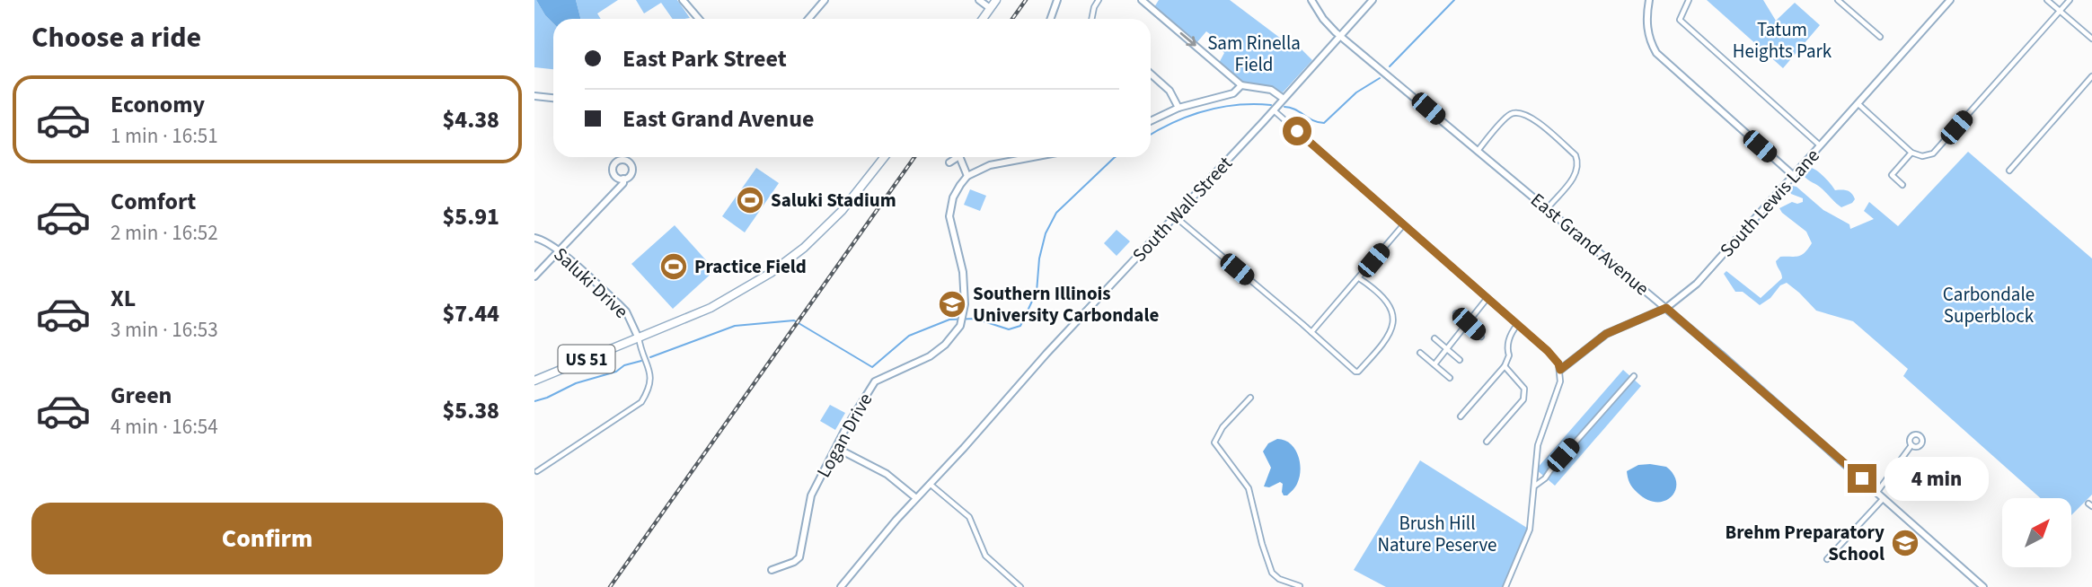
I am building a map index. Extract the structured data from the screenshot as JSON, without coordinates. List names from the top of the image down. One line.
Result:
{"streets":{"highway":["US 51"],"street":["South Lewis Lane","South Wall Street","East Grand Avenue","Saluki Drive","Logan Drive"]},"crossings":[["South Lewis Lane","East Grand Avenue"],["South Wall Street","East Grand Avenue"],["Saluki Drive","US 51"]],"parks":["Tatum Heights Park","Sam Rinella Field","Carbondale Superblock","Brush Hill Nature Peserve"],"places":{"sports":["Saluki Stadium","Practice Field"],"school or university":["Southern Illinois University Carbondale","Brehm Preparatory School"]},"north":"top right","page":{"heading":"Choose a ride","banner":["East Park Street","East Grand Avenue"],"list":[{"name":"Economy","note":"1 min · 16:51","value":"$4.38"},{"name":"Comfort","note":"2 min · 16:52","value":"$5.91"},{"name":"XL","note":"3 min · 16:53","value":"$7.44"},{"name":"Green","note":"4 min · 16:54","value":"$5.38"}],"bubble":"4 min","buttons":"Confirm"}}
